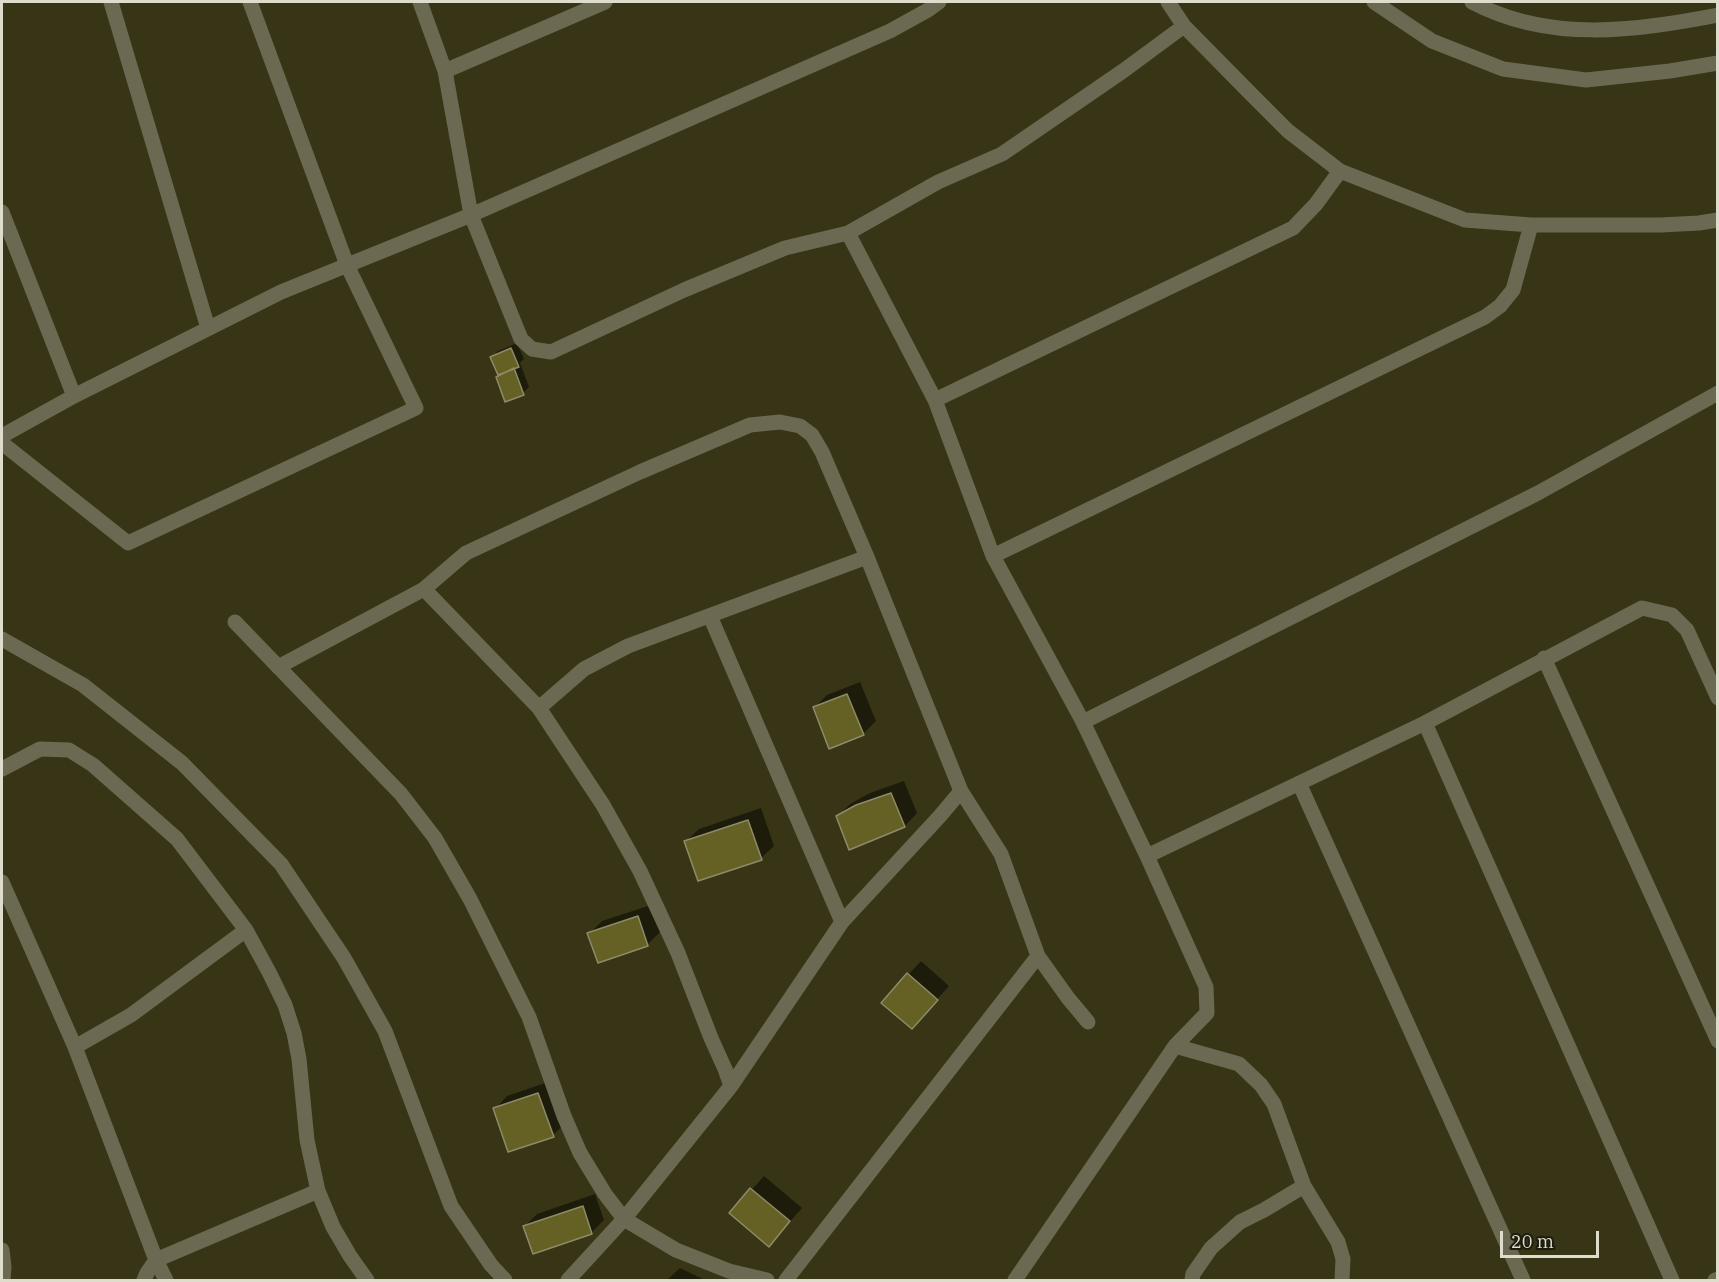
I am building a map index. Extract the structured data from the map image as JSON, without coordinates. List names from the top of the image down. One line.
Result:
{"scale_bar":"20 m"}
